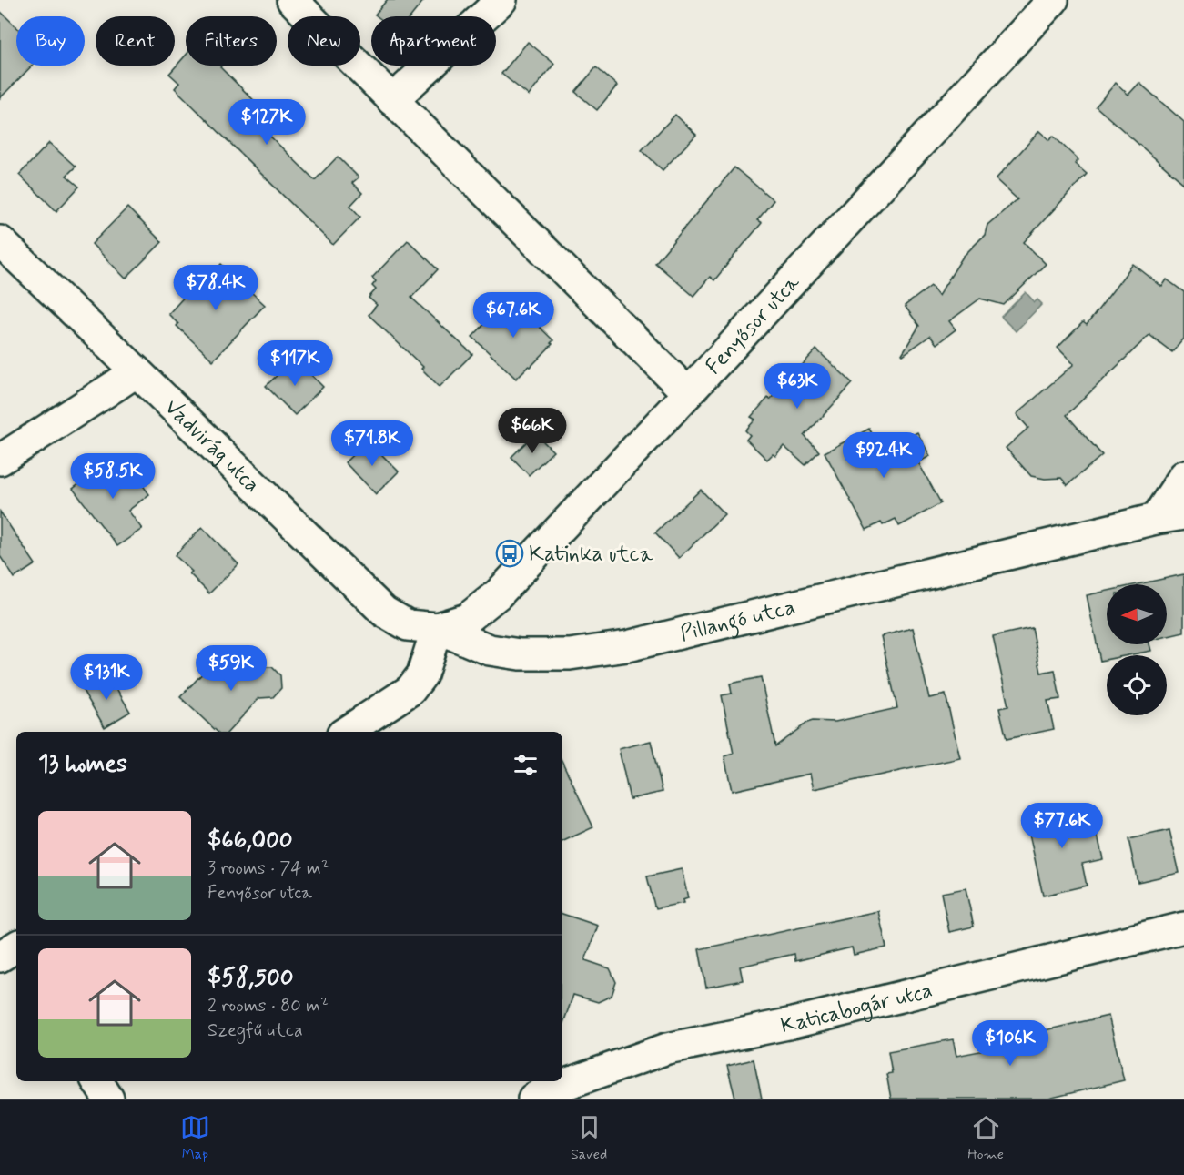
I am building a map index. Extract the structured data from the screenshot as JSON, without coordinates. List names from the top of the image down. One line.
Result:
{"streets":{"street":["Fenyősor utca","Vadvirág utca","Pillangó utca","Katicabogár utca"]},"crossings":[["Fenyősor utca","Vadvirág utca"],["Fenyősor utca","Pillangó utca"],["Vadvirág utca","Pillangó utca"]],"places":{"bus stop":["Katinka utca"]},"north":"left","page":{"chip":["Buy","Rent","Filters","New","Apartment"],"price":["$127K","$78.4K","$67.6K","$117K","$63K","$66K","$71.8K","$92.4K","$58.5K","$59K","$131K","$77.6K","$106K"],"heading":"13 homes","list":[{"name":"$66,000","note":"3 rooms · 74 m² · Fenyősor utca"},{"name":"$58,500","note":"2 rooms · 80 m² · Szegfű utca"}],"tabs":["Map","Saved","Home"]}}
